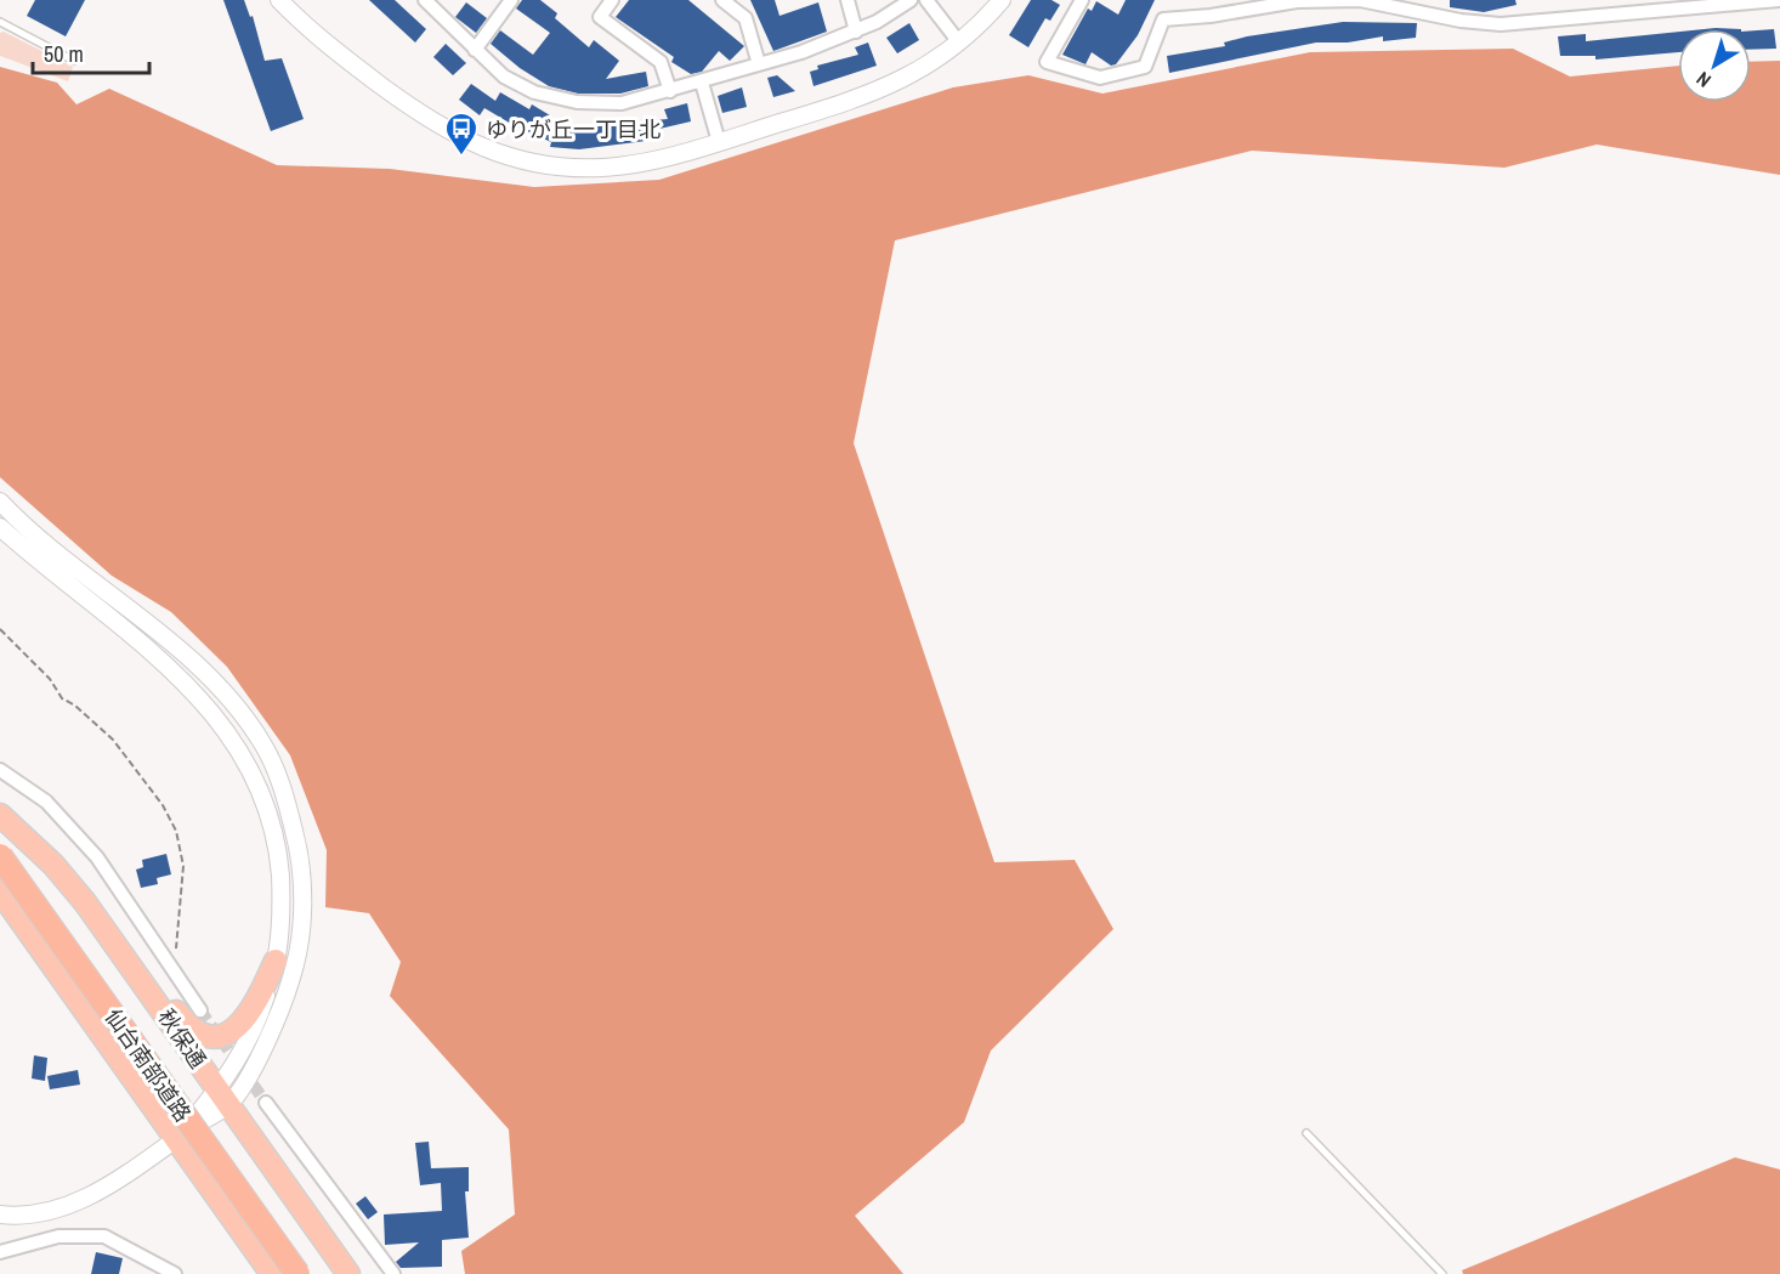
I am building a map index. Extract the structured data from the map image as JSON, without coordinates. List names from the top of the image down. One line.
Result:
{"streets":{"highway":["秋保通","仙台南部道路"]},"places":{"bus stop":["ゆりが丘一丁目北"]},"scale_bar":"50 m","north":"bottom left"}
